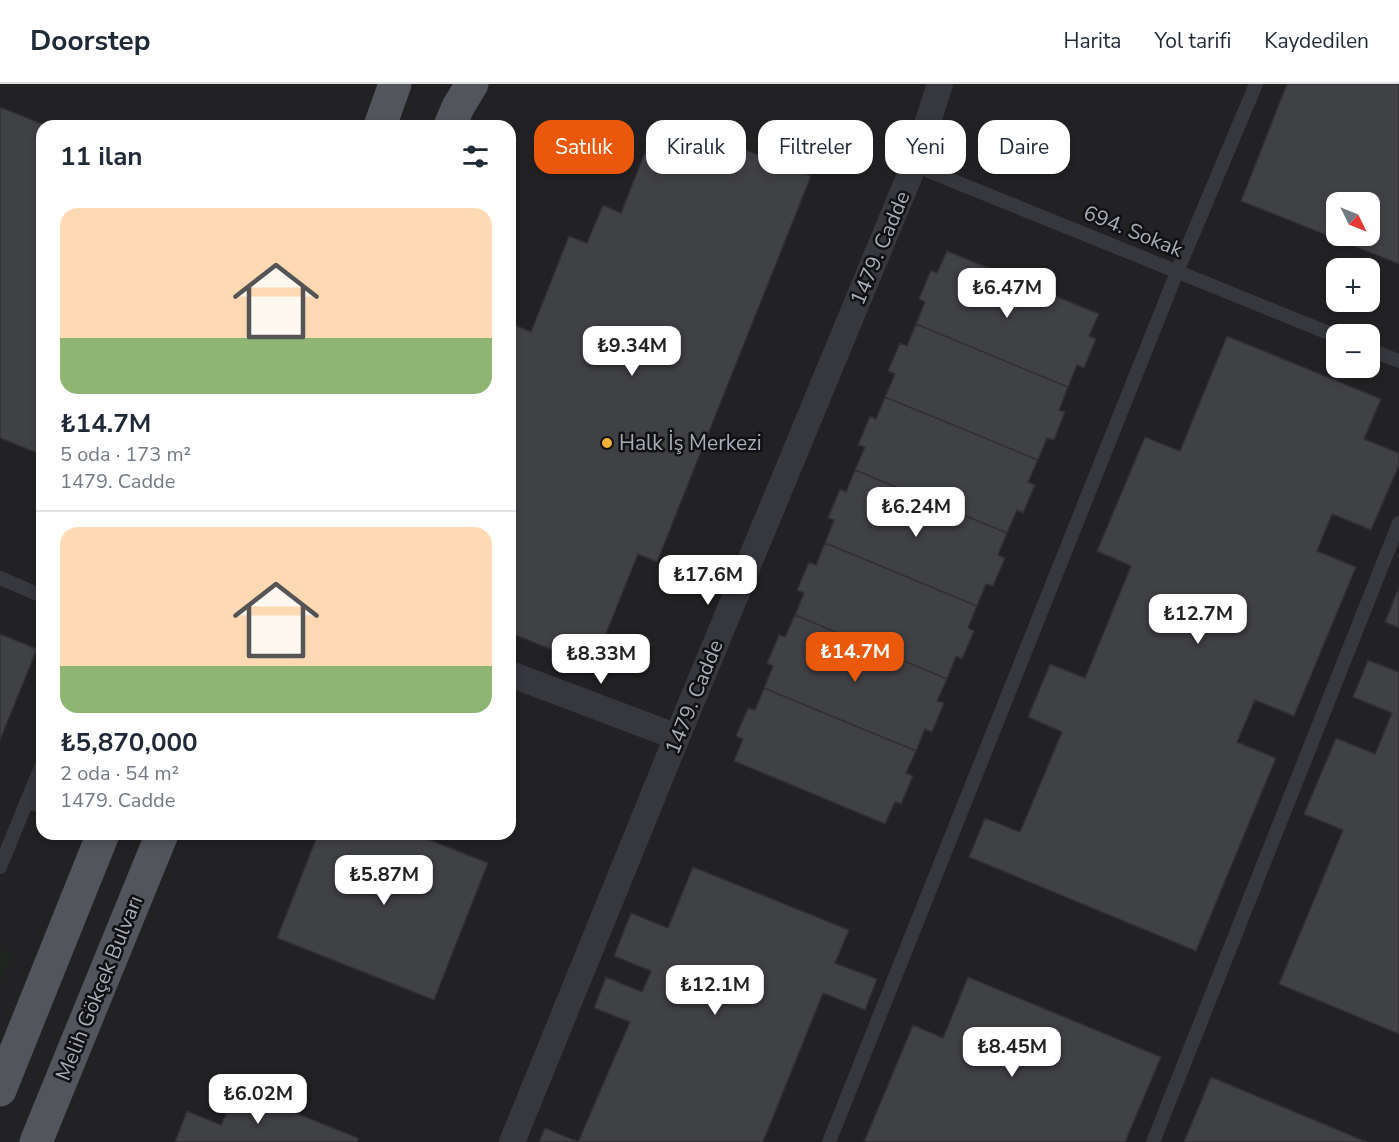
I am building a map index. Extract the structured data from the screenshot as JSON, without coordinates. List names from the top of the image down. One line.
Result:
{"streets":{"main road":["Melih Gökçek Bulvarı"],"street":["1479. Cadde"],"lane":["694. Sokak"]},"places":["Halk İş Merkezi"],"north":"bottom right","page":{"header":"Doorstep","nav":["Harita","Yol tarifi","Kaydedilen"],"chip":["Satılık","Kiralık","Filtreler","Yeni","Daire"],"heading":"11 ilan","map_buttons":["+","−"],"list":[{"name":"₺14.7M","note":"5 oda · 173 m² · 1479. Cadde"},{"name":"₺5,870,000","note":"2 oda · 54 m² · 1479. Cadde"}],"price":["₺6.47M","₺9.34M","₺6.24M","₺17.6M","₺12.7M","₺14.7M","₺8.33M","₺5.87M","₺12.1M","₺8.45M","₺6.02M"]}}
